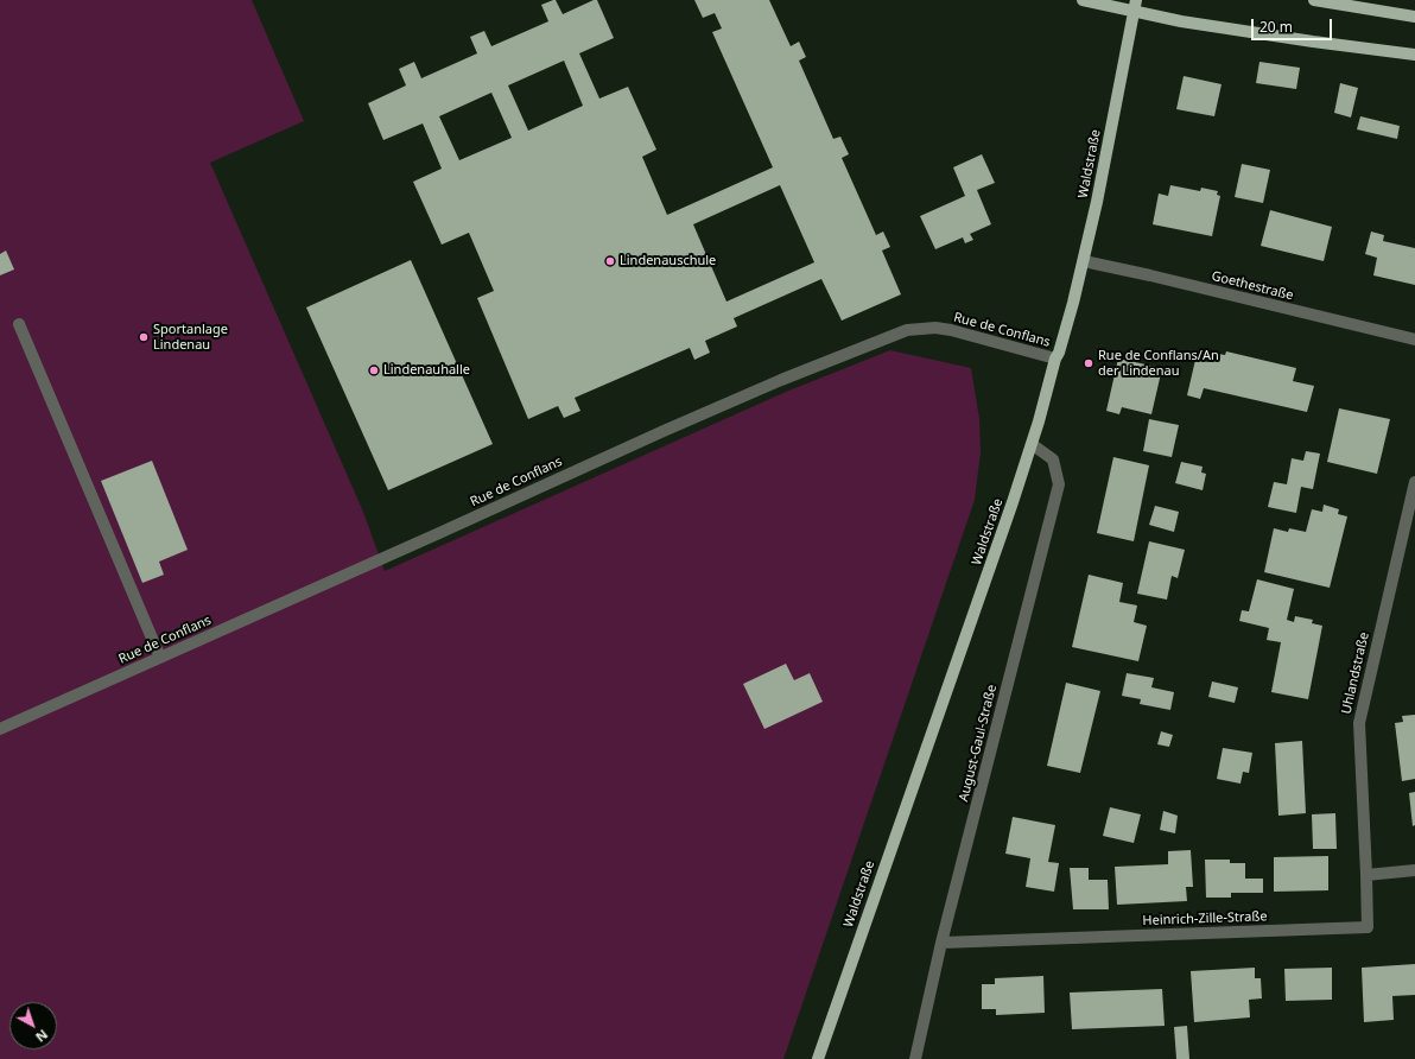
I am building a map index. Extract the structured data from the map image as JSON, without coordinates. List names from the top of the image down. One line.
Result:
{"streets":{"main road":["Waldstraße"],"street":["Goethestraße","Rue de Conflans","Uhlandstraße","August-Gaul-Straße","Heinrich-Zille-Straße"]},"crossings":[["Waldstraße","Goethestraße"],["Waldstraße","Rue de Conflans"],["Waldstraße","August-Gaul-Straße"],["Uhlandstraße","Heinrich-Zille-Straße"],["August-Gaul-Straße","Heinrich-Zille-Straße"]],"places":["Lindenauschule","Sportanlage Lindenau","Rue de Conflans/An der Lindenau","Lindenauhalle"],"scale_bar":"20 m","north":"bottom right"}
